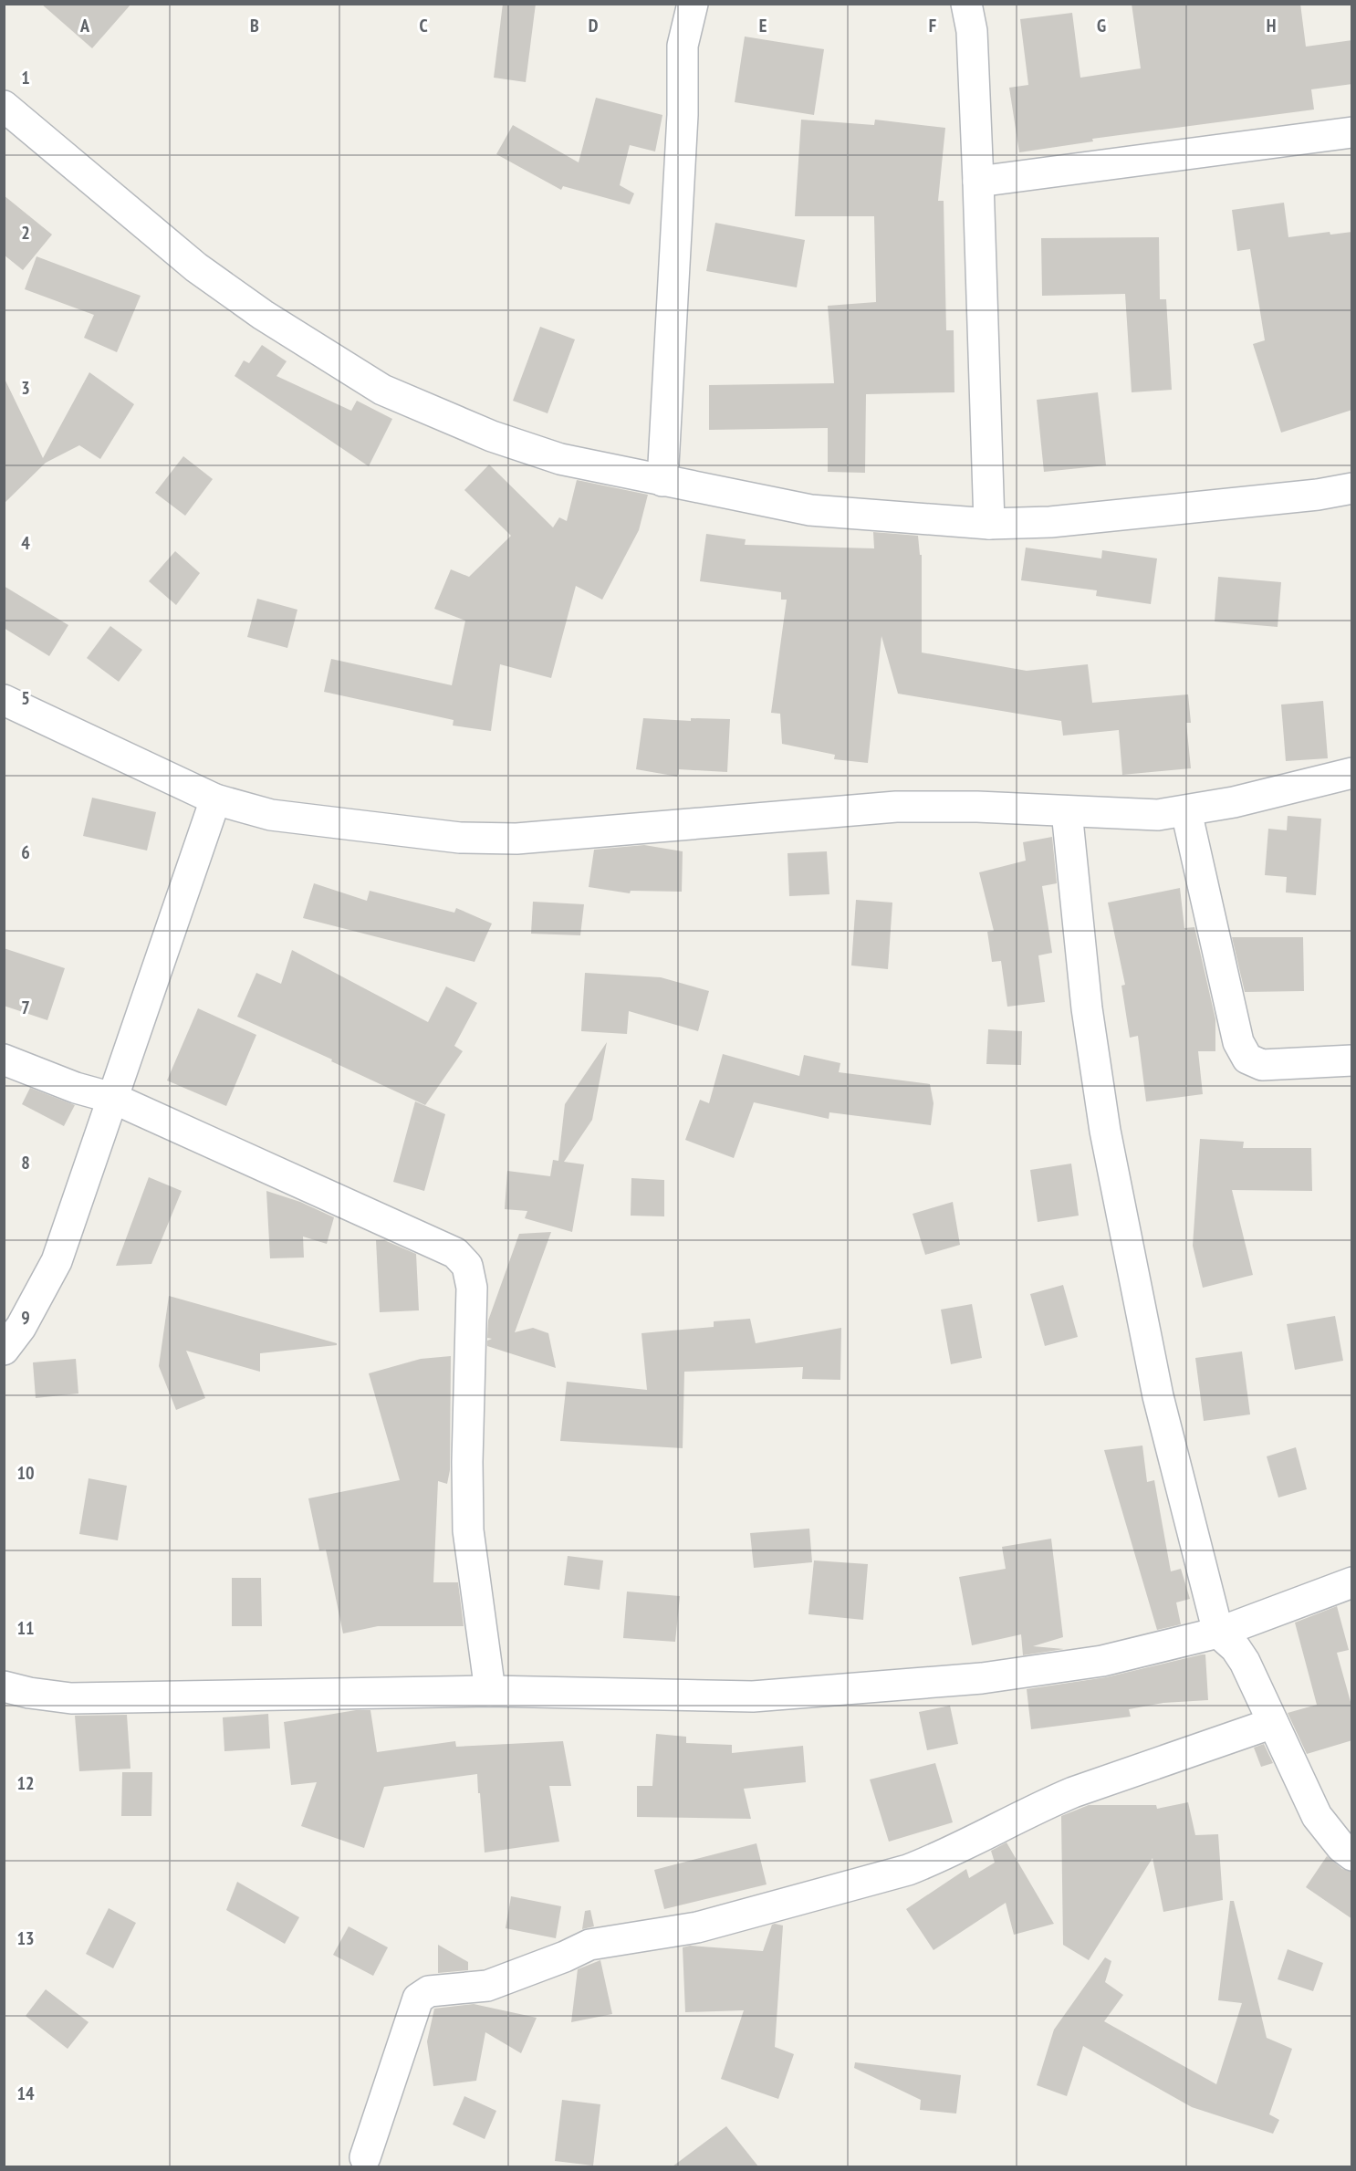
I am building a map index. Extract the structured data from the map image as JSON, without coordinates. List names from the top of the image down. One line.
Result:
{"grid":{"columns":["A","B","C","D","E","F","G","H"],"rows":["1","2","3","4","5","6","7","8","9","10","11","12","13","14"]}}
